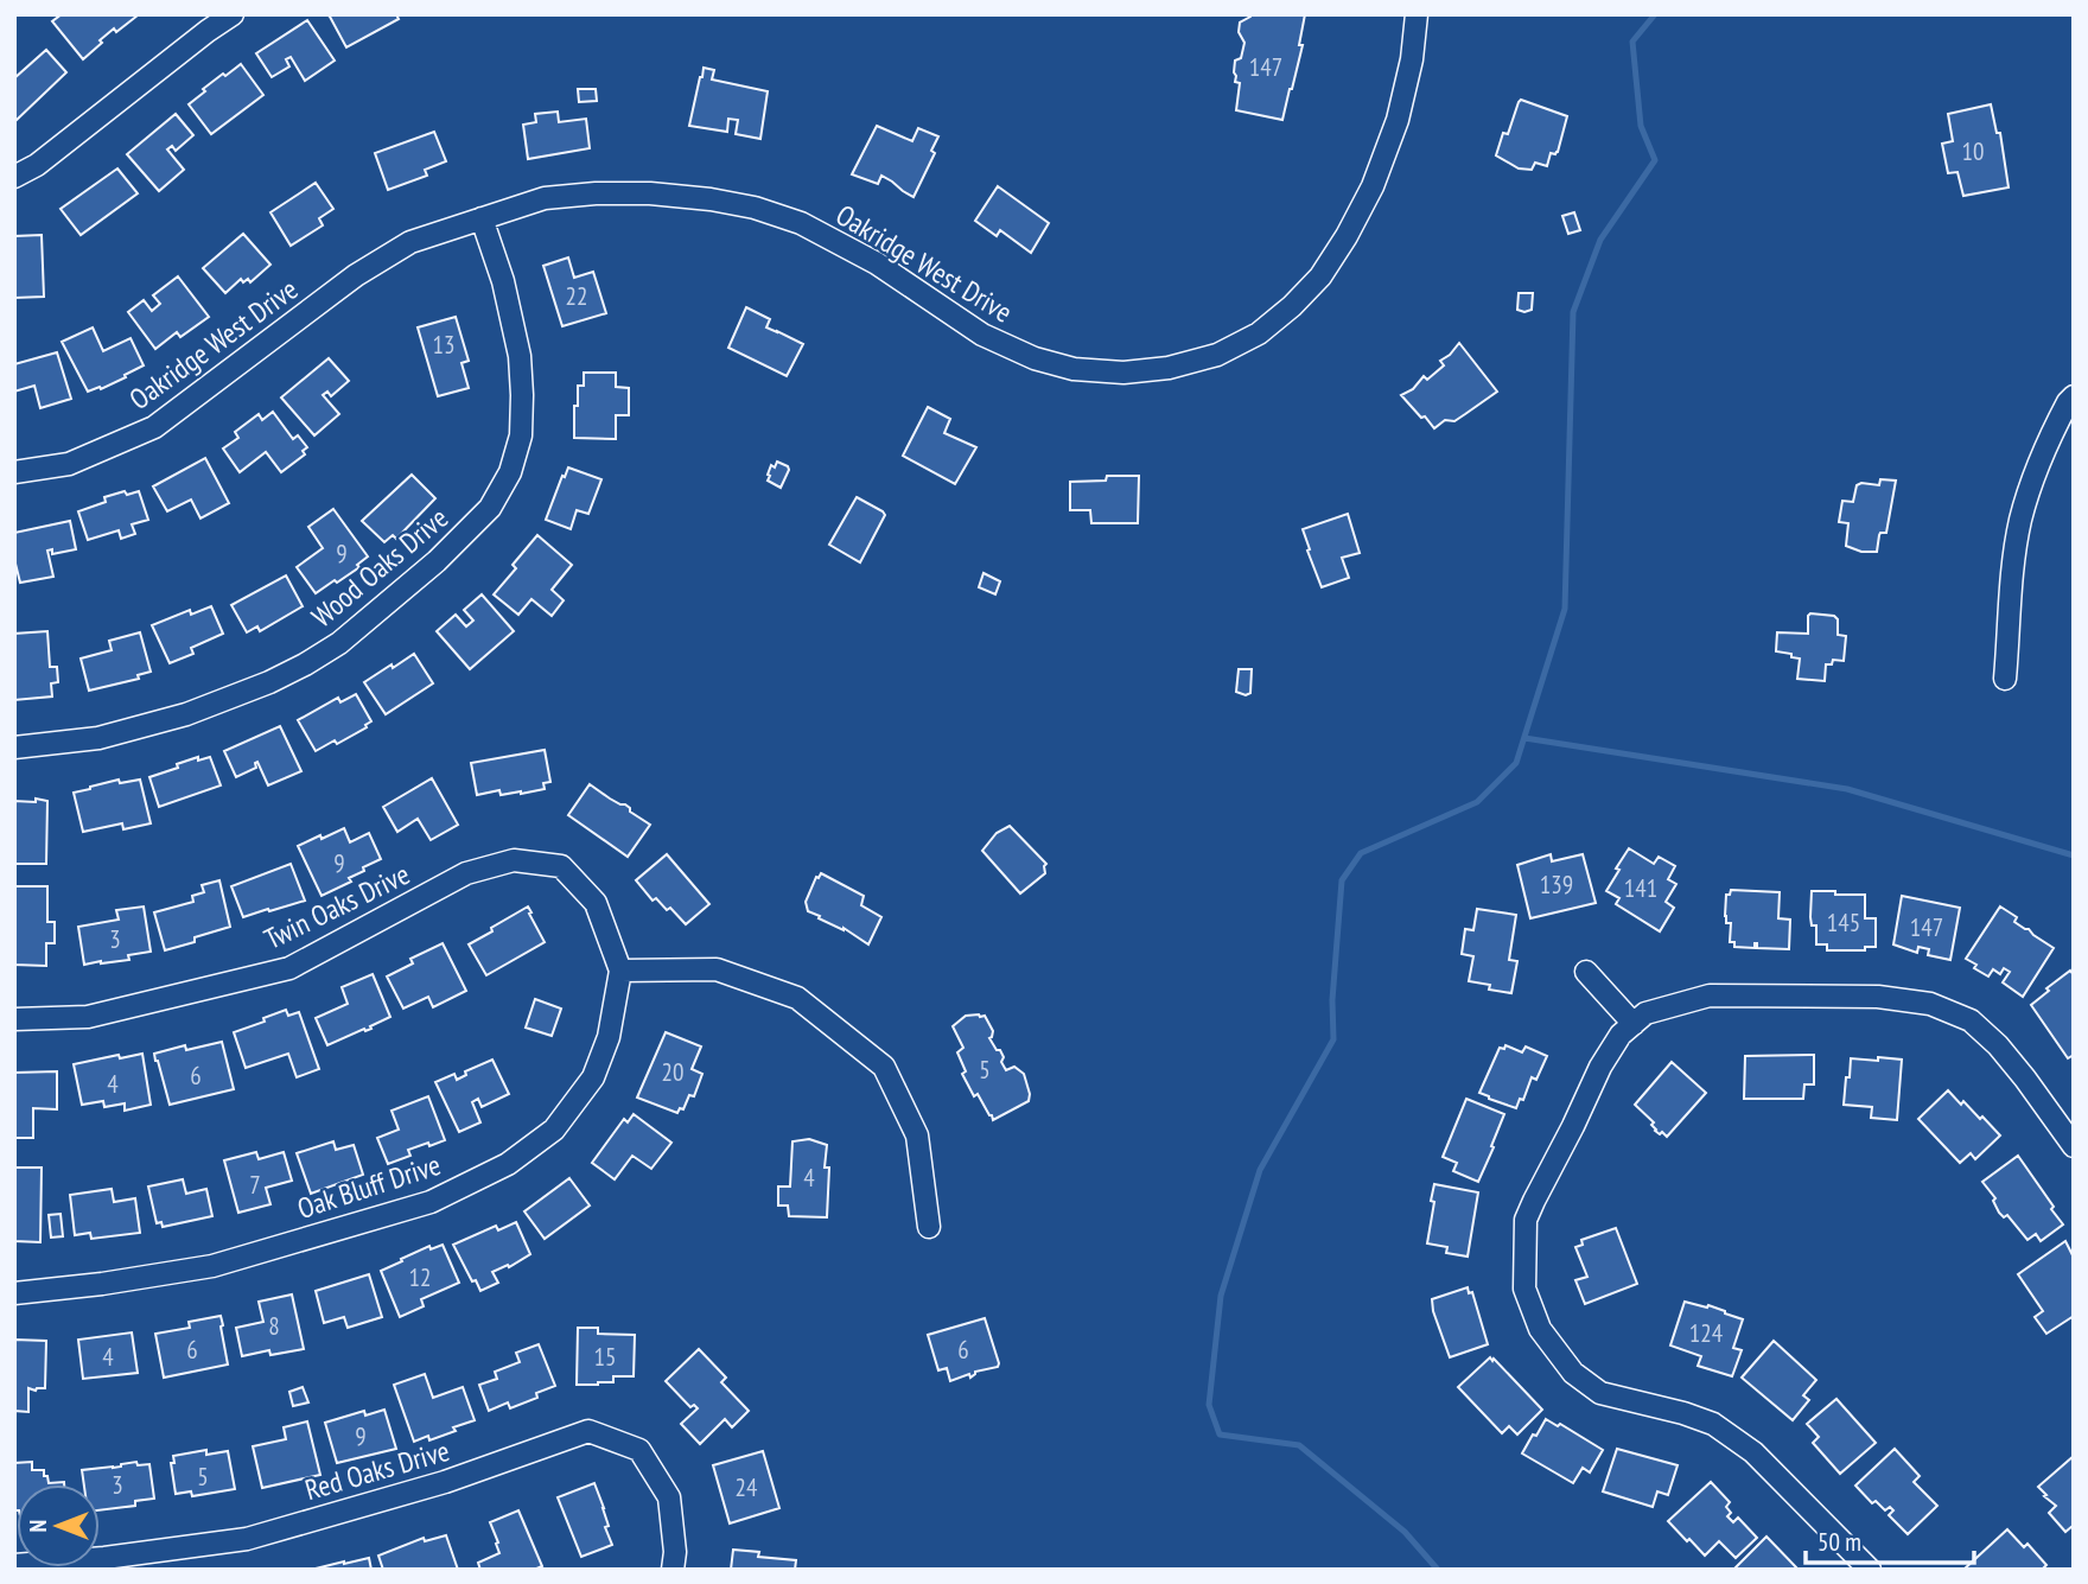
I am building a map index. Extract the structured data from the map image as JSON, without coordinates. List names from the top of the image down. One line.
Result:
{"streets":{"street":["Oakridge West Drive","Wood Oaks Drive","Twin Oaks Drive","Oak Bluff Drive","Red Oaks Drive"]},"crossings":[["Oakridge West Drive","Wood Oaks Drive"],["Twin Oaks Drive","Oak Bluff Drive"]],"house_numbers":["147","10","22","13","9","9","139","141","145","147","3","5","20","6","4","4","7","12","8","124","6","6","4","15","9","5","3","24"],"scale_bar":"50 m","north":"left"}
